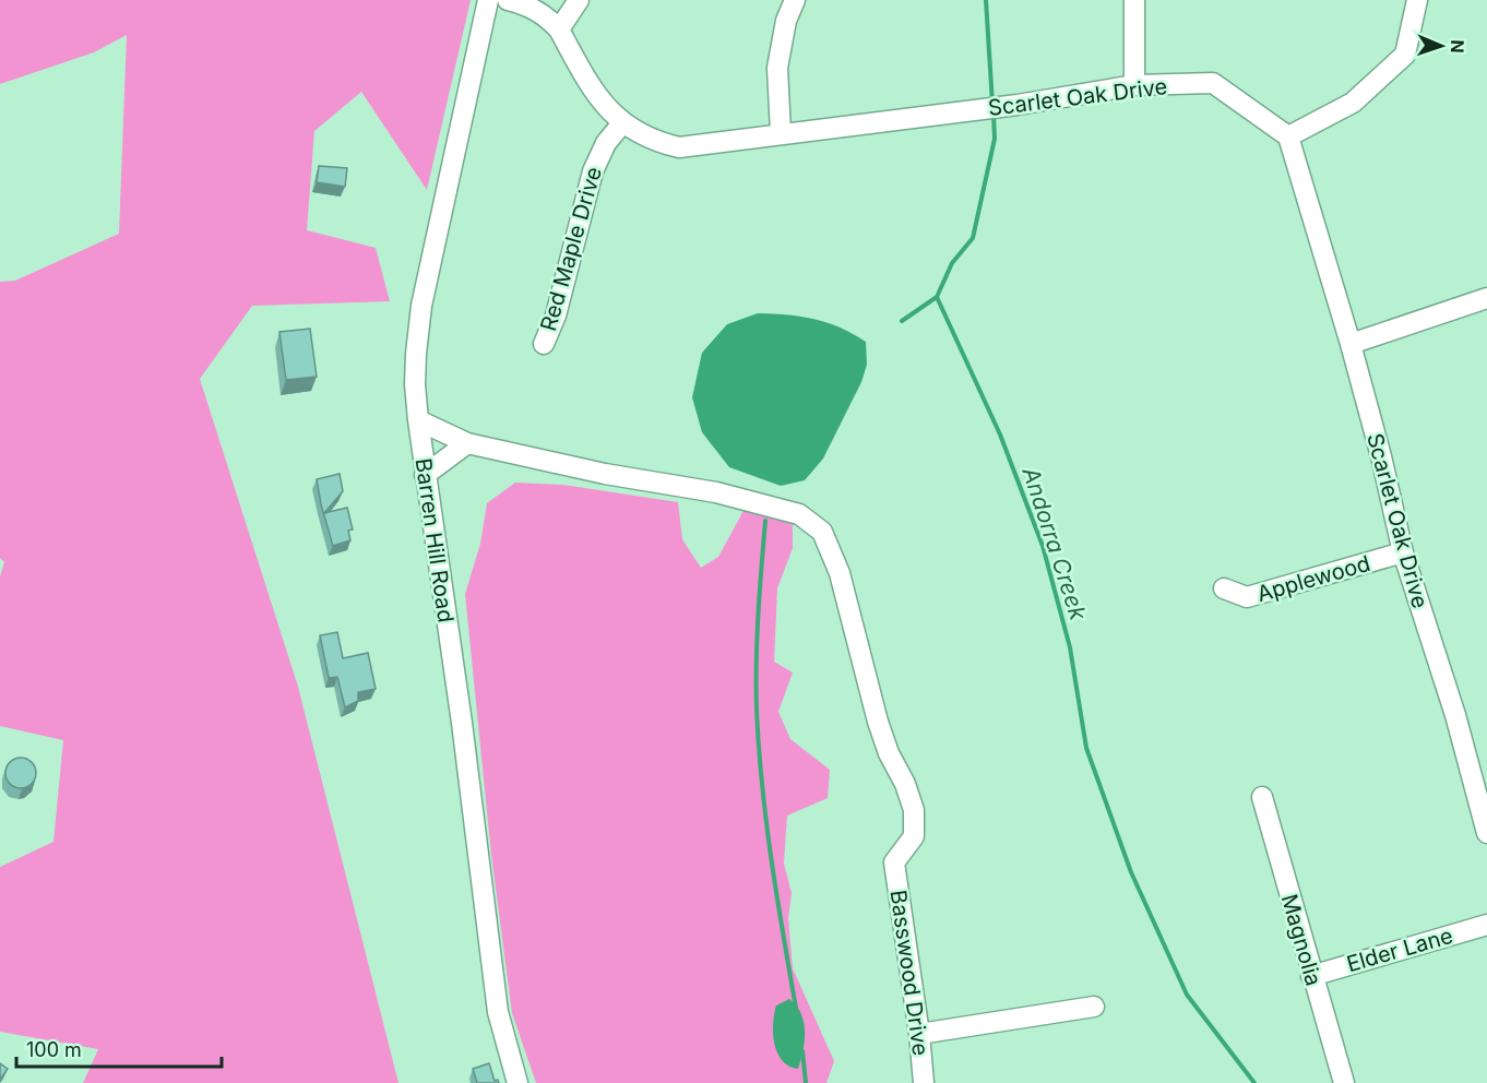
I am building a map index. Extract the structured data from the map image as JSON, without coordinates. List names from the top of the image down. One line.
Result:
{"streets":{"street":["Scarlet Oak Drive","Red Maple Drive","Barren Hill Road","Applewood","Magnolia","Elder Lane","Basswood Drive"]},"crossings":[["Scarlet Oak Drive","Red Maple Drive"],["Scarlet Oak Drive","Applewood"],["Magnolia","Elder Lane"]],"water":["Andorra Creek"],"scale_bar":"100 m","north":"right"}
